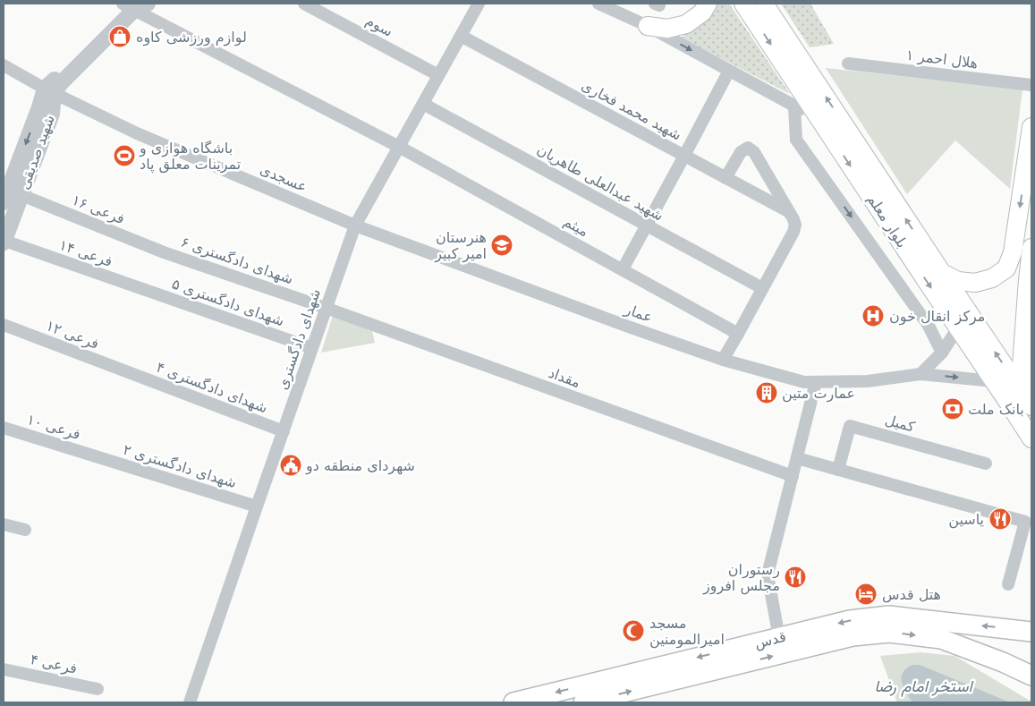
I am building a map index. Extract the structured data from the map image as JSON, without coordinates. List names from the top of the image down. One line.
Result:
{"streets":{"main road":["بلوار معلم","قدس"],"street":["سوم","هلال احمر ۱","شهید محمد فخاری","شهید صدیقی","عسجدی","شهید عبدالعلی طاهریان","فرعی ۱۶","میثم","فرعی ۱۴","شهدای دادگستری ۶","شهدای دادگستری ۵","عمار","فرعی ۱۲","شهدای دادگستری","مقداد","شهدای دادگستری ۴","کمیل","فرعی ۱۰","شهدای دادگستری ۲","فرعی ۴"]},"crossings":[["سوم","شهدای دادگستری"],["شهید محمد فخاری","شهدای دادگستری"],["شهید صدیقی","عسجدی"],["شهید صدیقی","فرعی ۱۶"],["شهید صدیقی","میثم"],["شهید صدیقی","فرعی ۱۴"],["عسجدی","عمار"],["عسجدی","شهدای دادگستری"],["شهید عبدالعلی طاهریان","شهدای دادگستری"],["فرعی ۱۶","شهدای دادگستری ۶"],["بلوار معلم","عمار"],["میثم","شهدای دادگستری"],["فرعی ۱۴","شهدای دادگستری ۵"],["شهدای دادگستری ۶","شهدای دادگستری"],["شهدای دادگستری ۶","مقداد"],["شهدای دادگستری ۵","شهدای دادگستری"],["عمار","شهدای دادگستری"],["فرعی ۱۲","شهدای دادگستری ۴"],["شهدای دادگستری","مقداد"],["شهدای دادگستری","شهدای دادگستری ۴"],["شهدای دادگستری","شهدای دادگستری ۲"],["فرعی ۱۰","شهدای دادگستری ۲"]],"water":["استخر امام رضا"],"places":{"shop":["لوازم ورزشی کاوه"],"sports":["باشگاه هوازی و تمرینات معلق پاد"],"school or university":["هنرستان امیر کبیر"],"hospital":["مرکز انقال خون"],"building":["عمارت متین"],"bank":["بانک ملت"],"public building":["شهردای منطقه دو"],"restaurant":["یاسین","رستوران مجلس افروز"],"hotel":["هتل قدس"],"mosque":["مسجد امیرالمومنین"]}}
